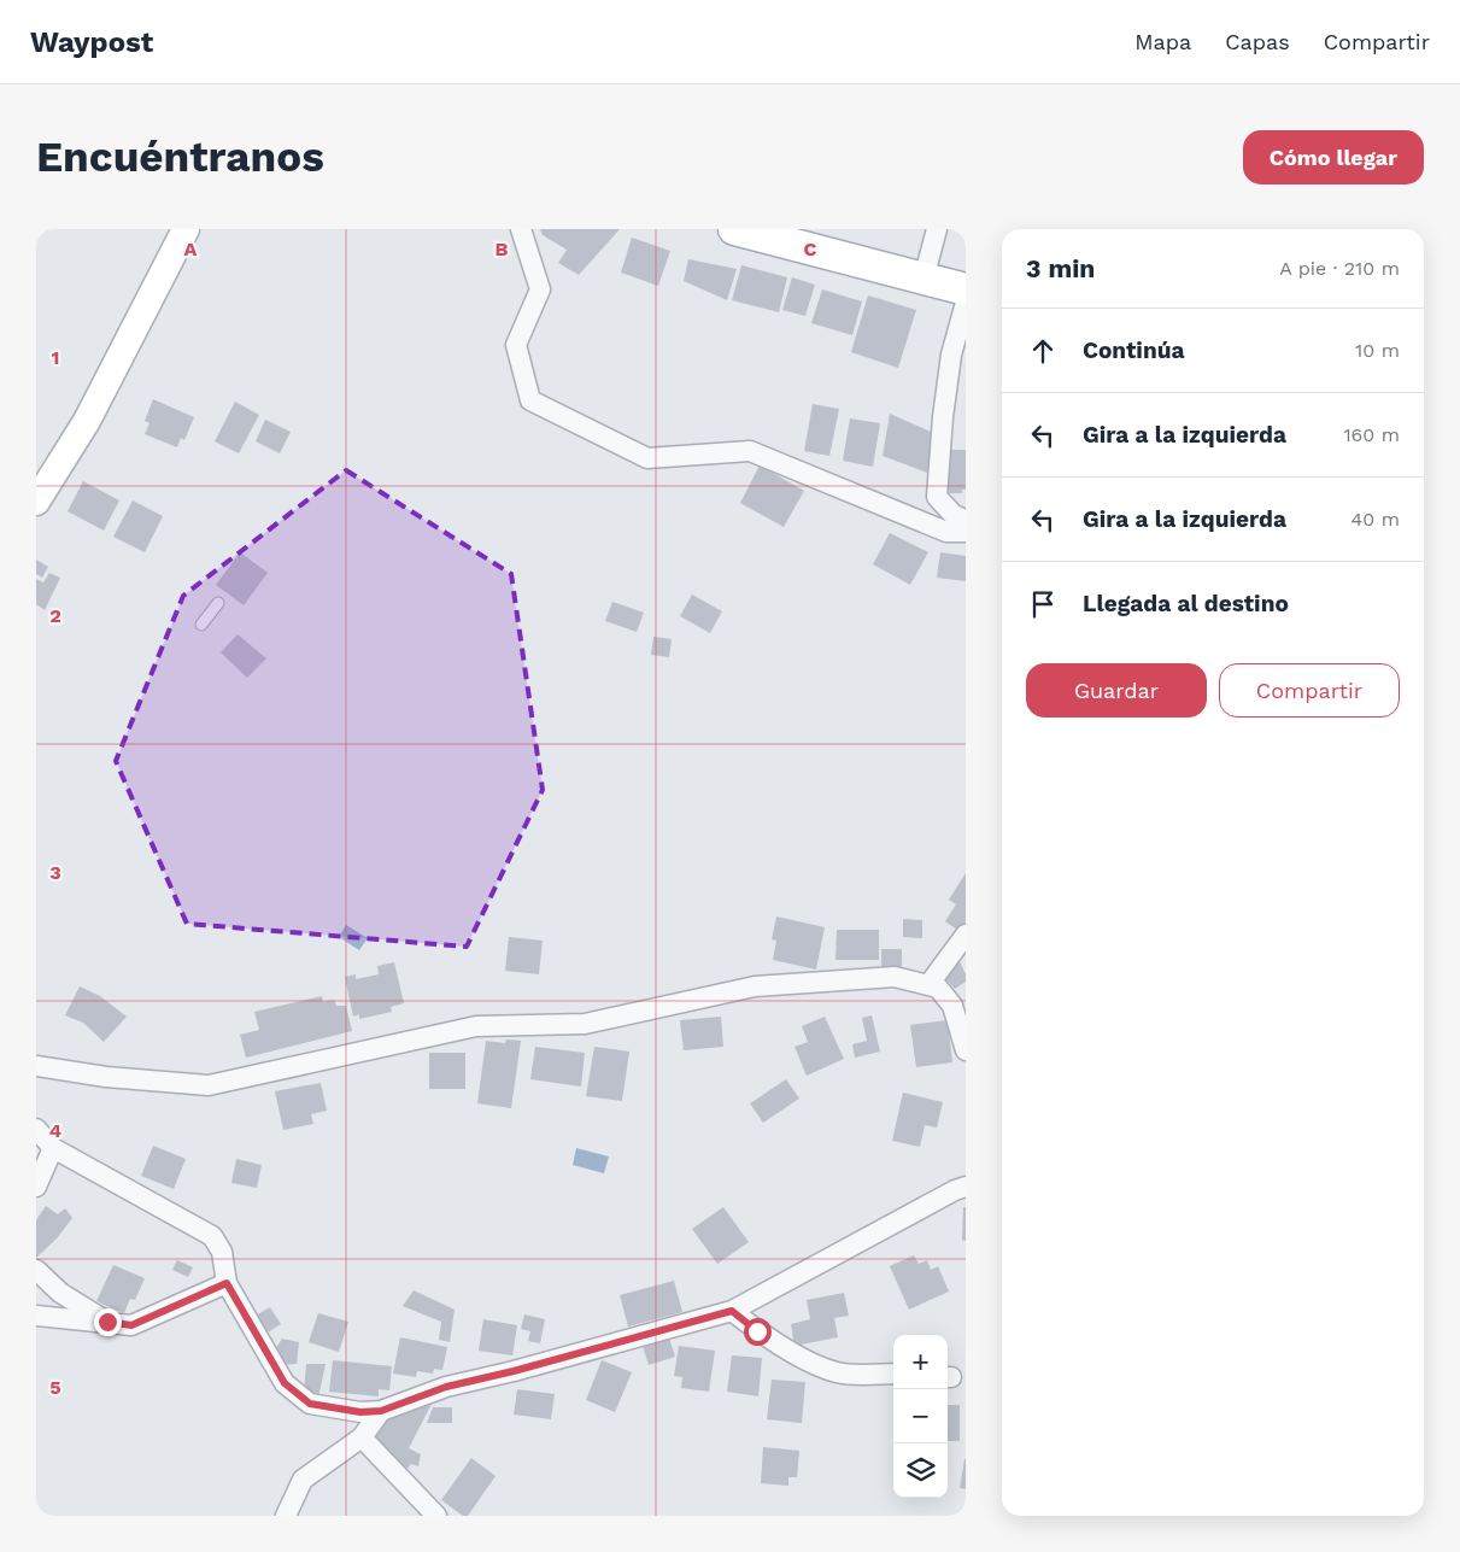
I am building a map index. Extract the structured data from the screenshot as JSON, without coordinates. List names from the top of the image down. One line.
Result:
{"page":{"header":"Waypost","nav":["Mapa","Capas","Compartir"],"buttons":["Cómo llegar",["Guardar","Compartir"]],"title":"Encuéntranos","heading":["3 min","A pie · 210 m"],"list":[["Continúa","10 m"],["Gira a la izquierda","160 m"],["Gira a la izquierda","40 m"],"Llegada al destino"],"map_buttons":["+","−"]},"grid":{"columns":["A","B","C"],"rows":["1","2","3","4","5"]}}
